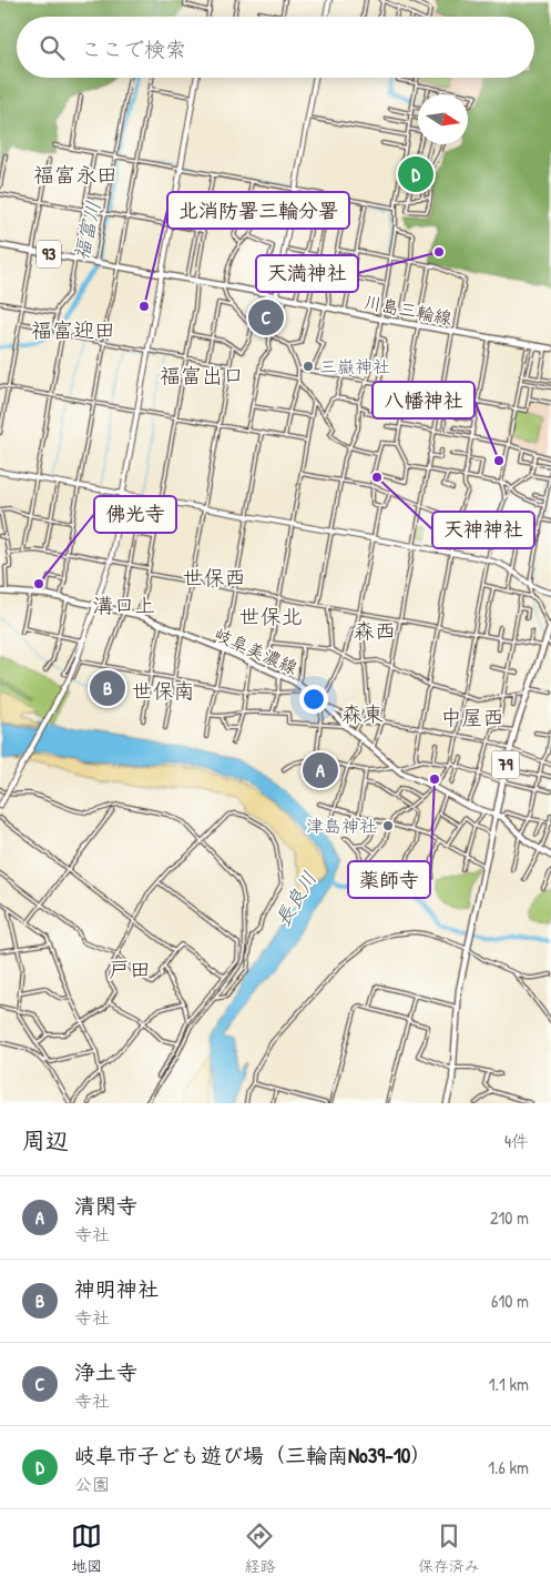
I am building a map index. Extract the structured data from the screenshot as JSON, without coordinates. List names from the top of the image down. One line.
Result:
{"streets":{"main road":["93","川島三輪線","岐阜美濃線","79"]},"crossings":[["岐阜美濃線","79"]],"districts":["福富永田","福富迎田","福富出口","世保西","溝口上","世保北","森西","世保南","森東","中屋西","戸田"],"water":["福富川","長良川"],"places":["天満神社","北消防署三輪分署","三嶽神社","八幡神社","天神神社","佛光寺","薬師寺","津島神社"],"north":"right","page":{"search":"ここで検索","pins":["D","C","B","A"],"heading":["周辺","4件"],"list":[{"mark":"A","name":"清閑寺","note":"寺社","value":"210 m"},{"mark":"B","name":"神明神社","note":"寺社","value":"610 m"},{"mark":"C","name":"浄土寺","note":"寺社","value":"1.1 km"},{"mark":"D","name":"岐阜市子ども遊び場（三輪南No39-10）","note":"公園","value":"1.6 km"}],"nav":["地図","経路","保存済み"]}}
